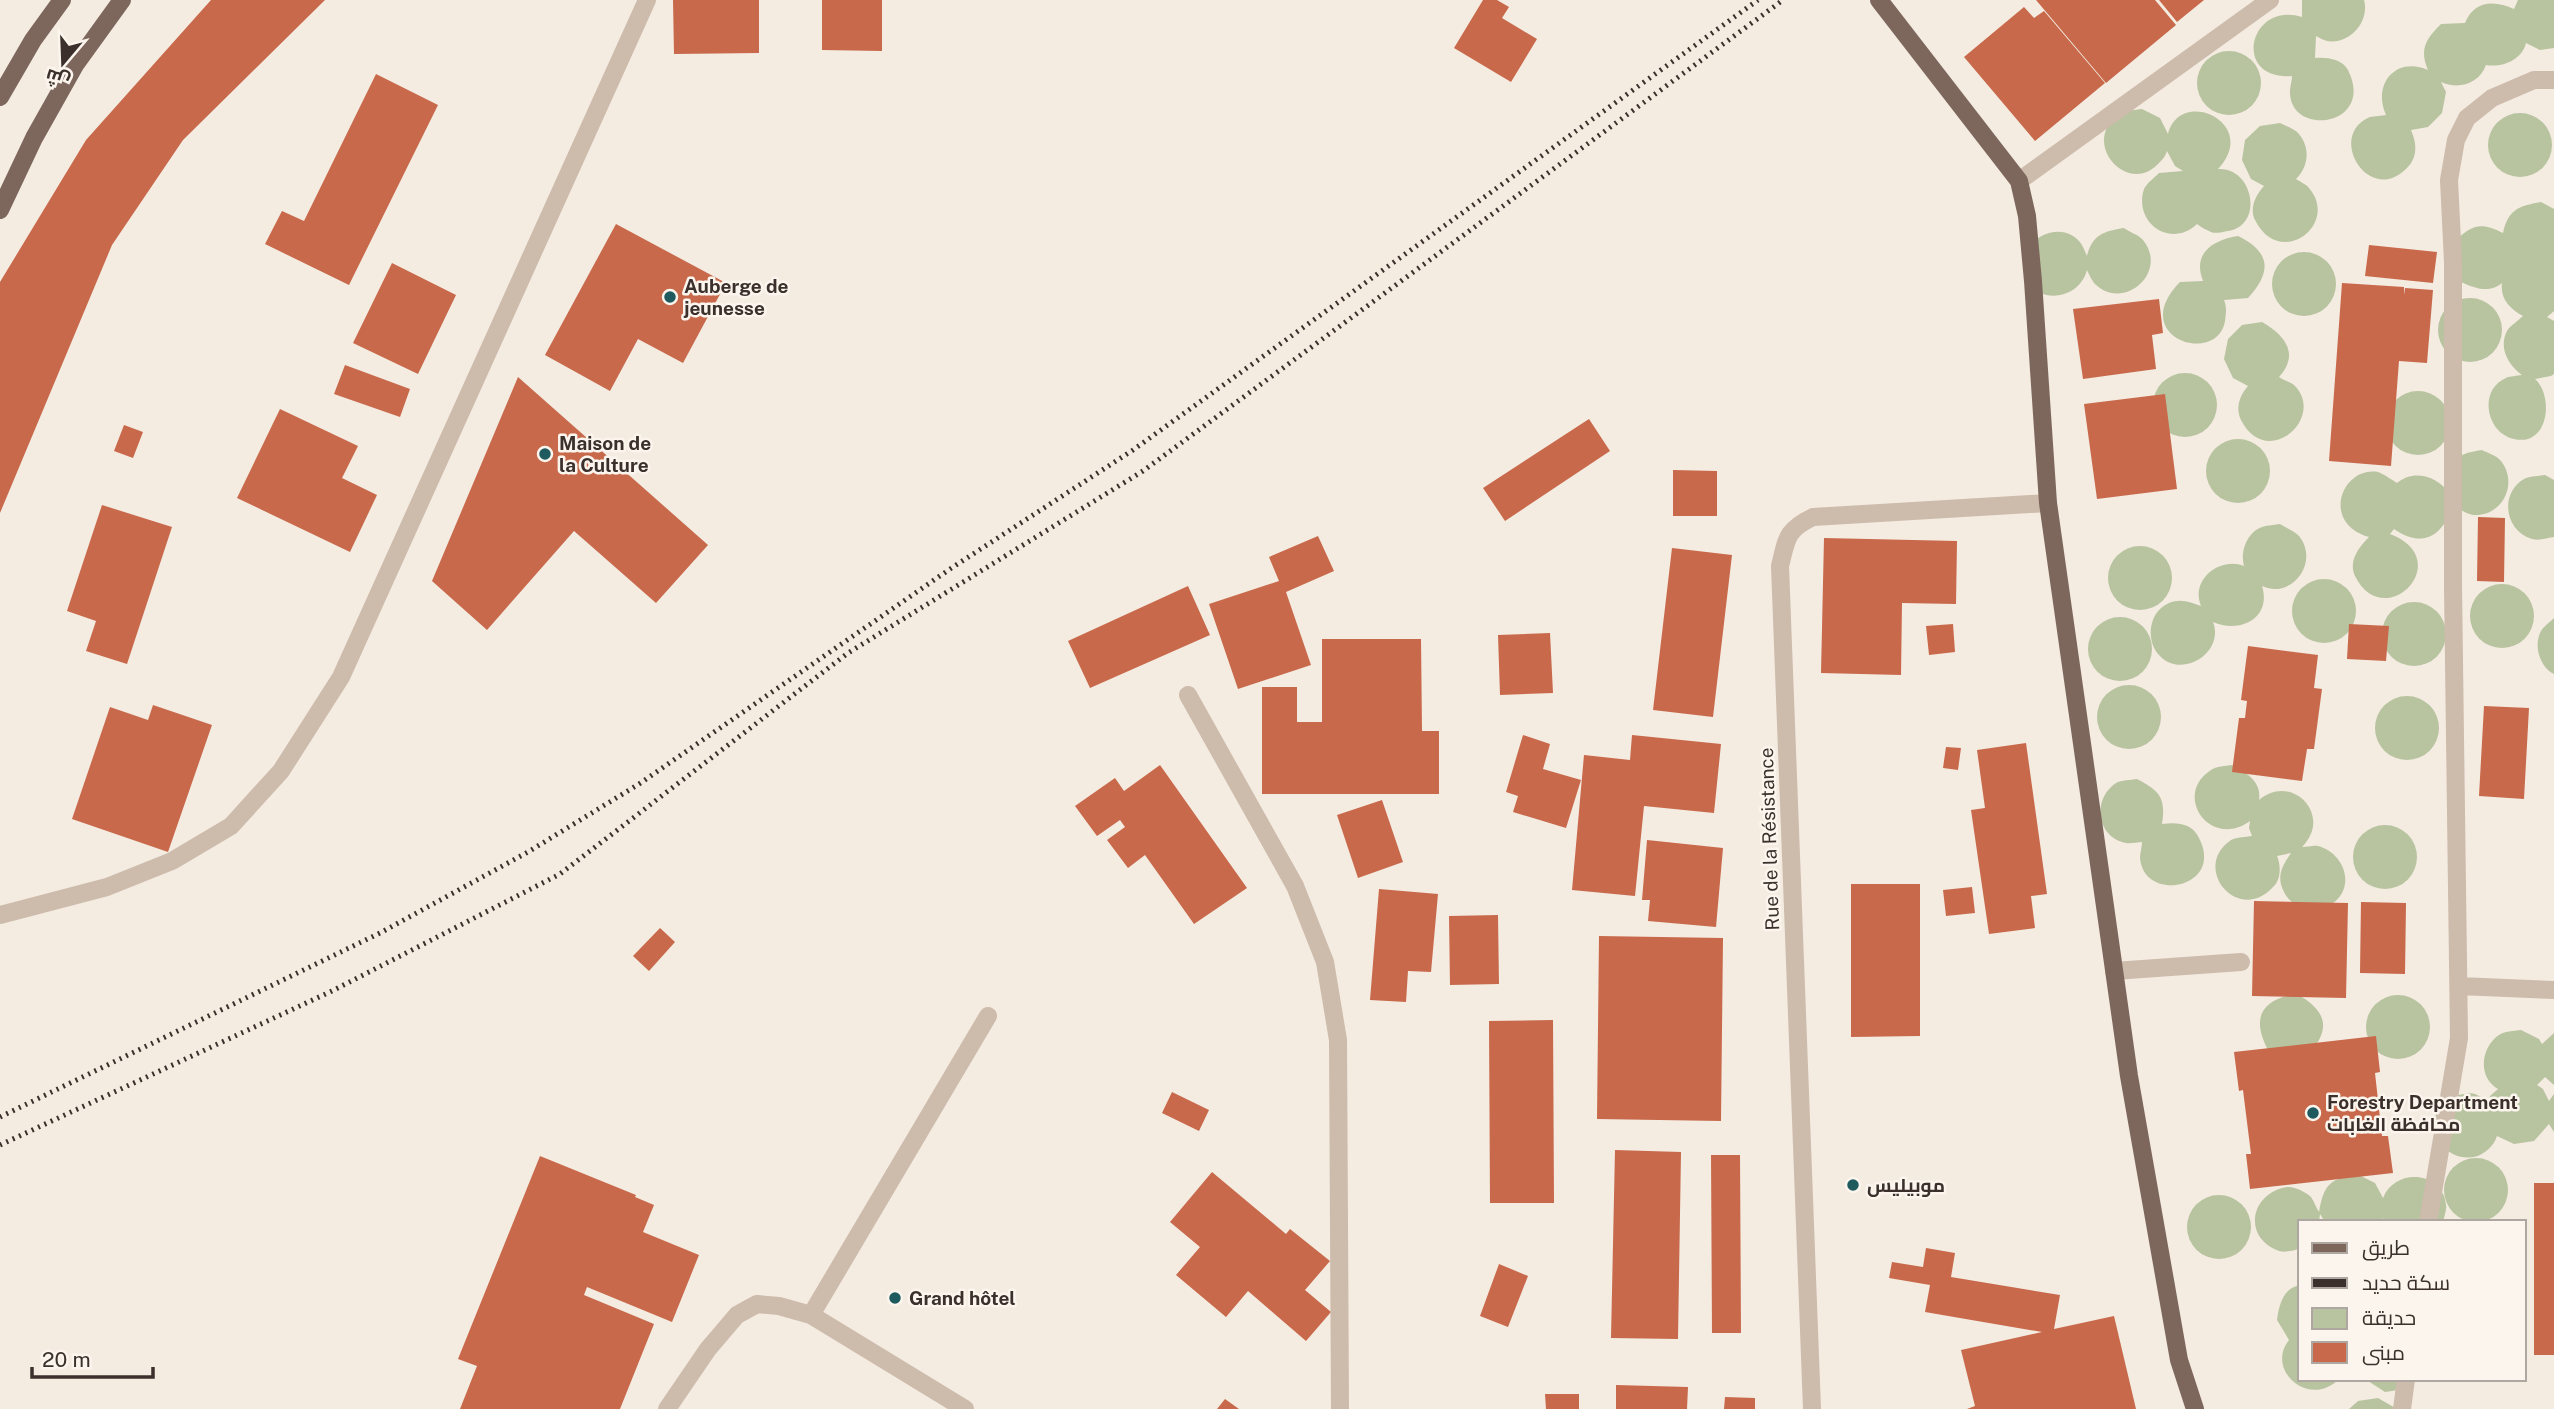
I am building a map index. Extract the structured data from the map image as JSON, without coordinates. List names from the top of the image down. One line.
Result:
{"streets":{"street":["Rue de la Résistance"]},"places":["Auberge de jeunesse","Maison de la Culture","Forestry Department محافظة الغابات","موبيليس","Grand hôtel"],"legend":["طريق","سكة حديد","حديقة","مبنى"],"scale_bar":"20 m","north":"bottom"}
